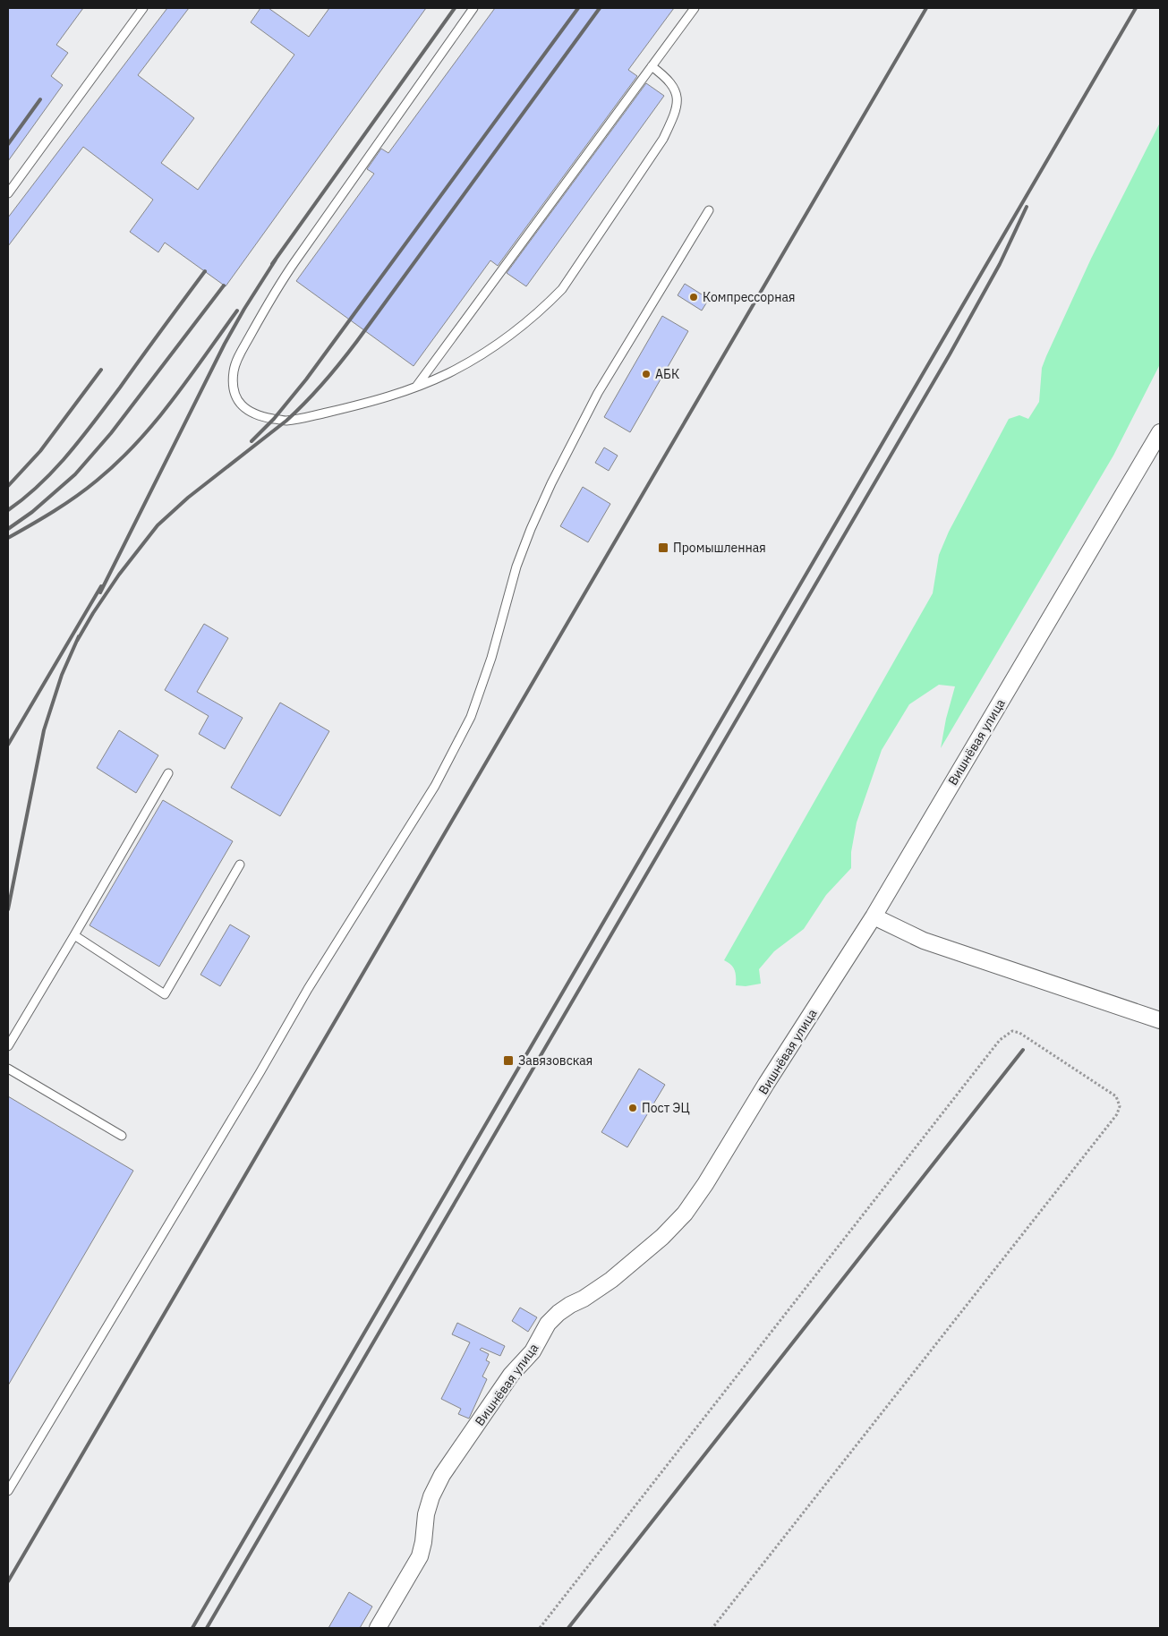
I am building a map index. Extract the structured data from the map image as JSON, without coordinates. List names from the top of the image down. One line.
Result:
{"streets":{"street":["Вишнёвая улица"]},"places":{"other":["Компрессорная","АБК","Пост ЭЦ"],"transit":["Промышленная","Завязовская"]}}
